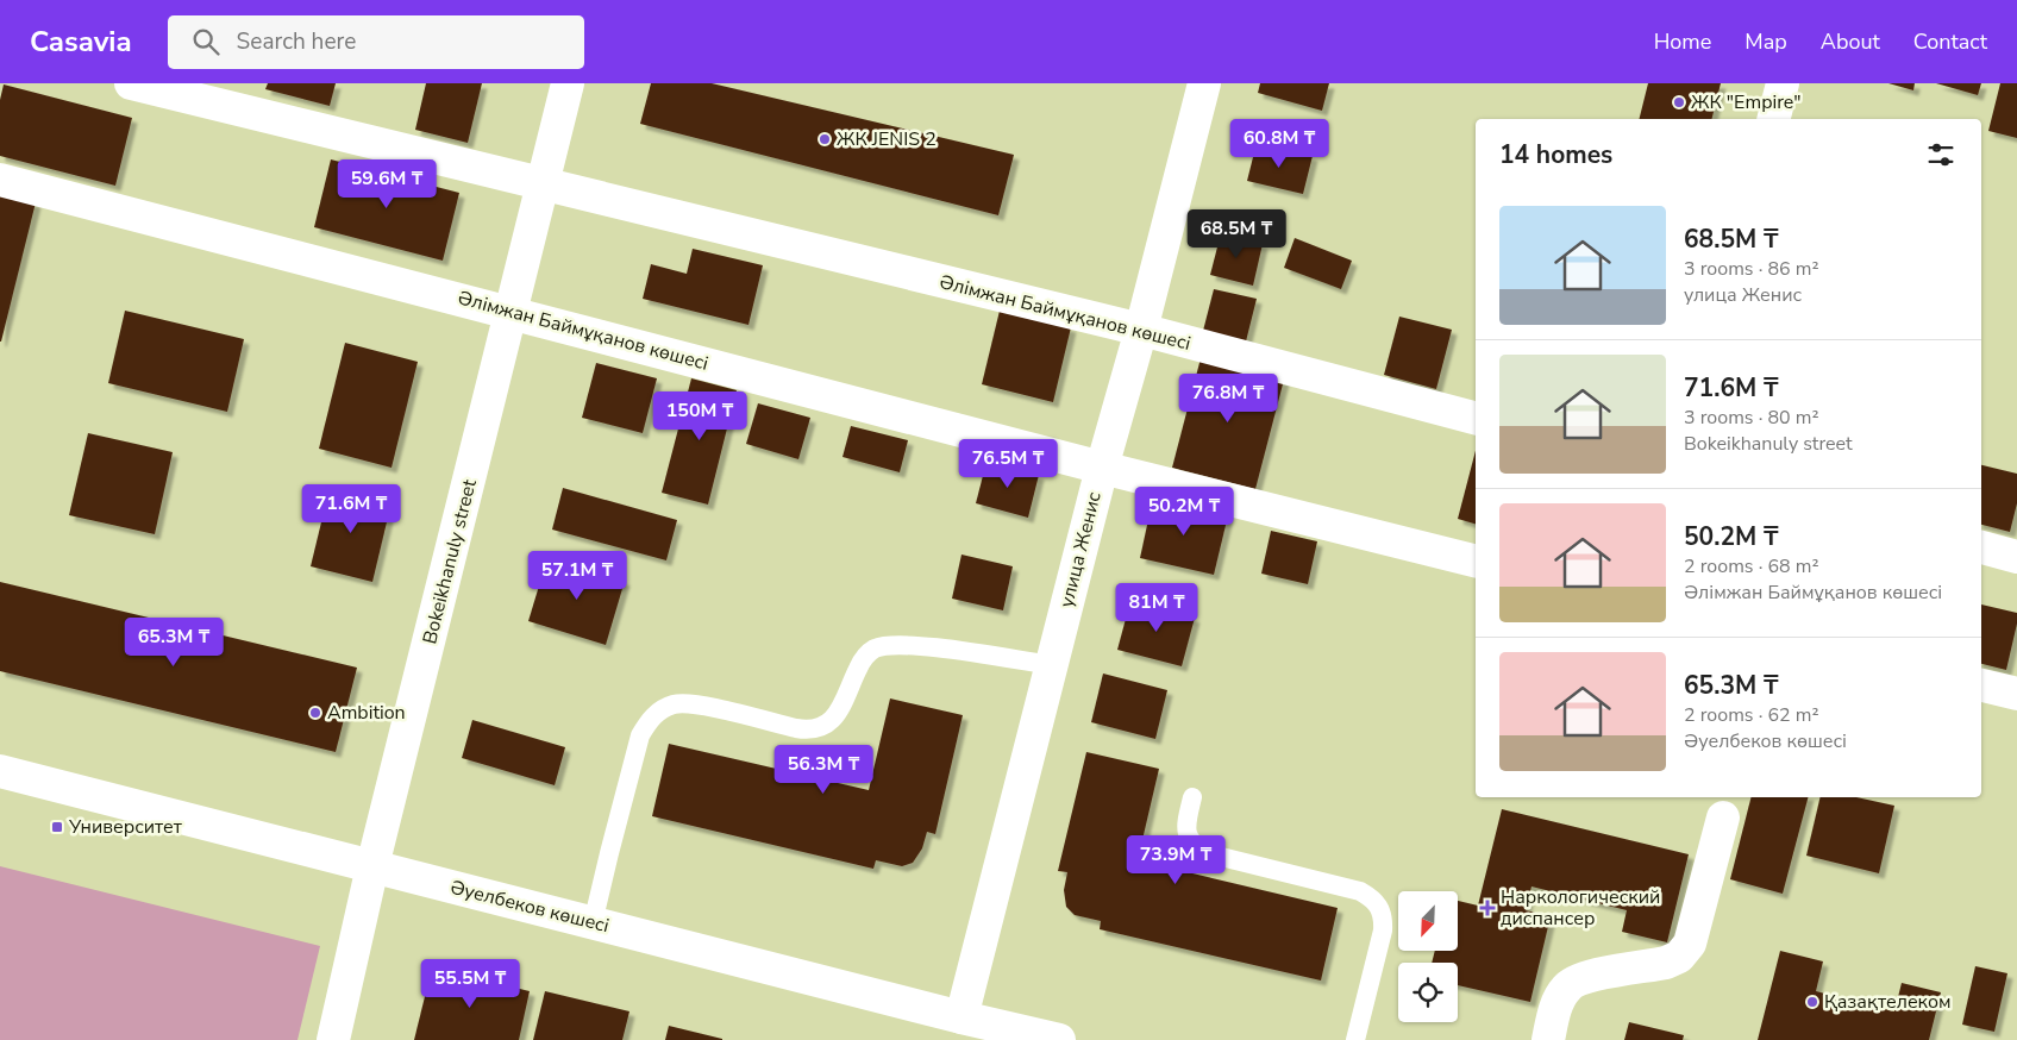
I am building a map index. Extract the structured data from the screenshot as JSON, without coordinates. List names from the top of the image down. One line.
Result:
{"streets":{"street":["Әлімжан Баймұқанов көшесі","улица Женис","Bokeikhanuly street","Әуелбеков көшесі"]},"crossings":[["Әлімжан Баймұқанов көшесі","улица Женис"],["Әлімжан Баймұқанов көшесі","Bokeikhanuly street"],["улица Женис","Әуелбеков көшесі"],["Bokeikhanuly street","Әуелбеков көшесі"]],"places":{"other":["ЖК \"Empire\"","ЖК JENIS 2","Ambition","Қазақтелеком"],"transit":["Университет"],"health":["Наркологический диспансер"]},"north":"bottom left","page":{"header":"Casavia","search":"Search here","nav":["Home","Map","About","Contact"],"price":["60.8M ₸","59.6M ₸","68.5M ₸","76.8M ₸","150M ₸","76.5M ₸","71.6M ₸","50.2M ₸","57.1M ₸","81M ₸","65.3M ₸","56.3M ₸","73.9M ₸","55.5M ₸"],"heading":"14 homes","list":[{"name":"68.5M ₸","note":"3 rooms · 86 m² · улица Женис"},{"name":"71.6M ₸","note":"3 rooms · 80 m² · Bokeikhanuly street"},{"name":"50.2M ₸","note":"2 rooms · 68 m² · Әлімжан Баймұқанов көшесі"},{"name":"65.3M ₸","note":"2 rooms · 62 m² · Әуелбеков көшесі"}]}}
